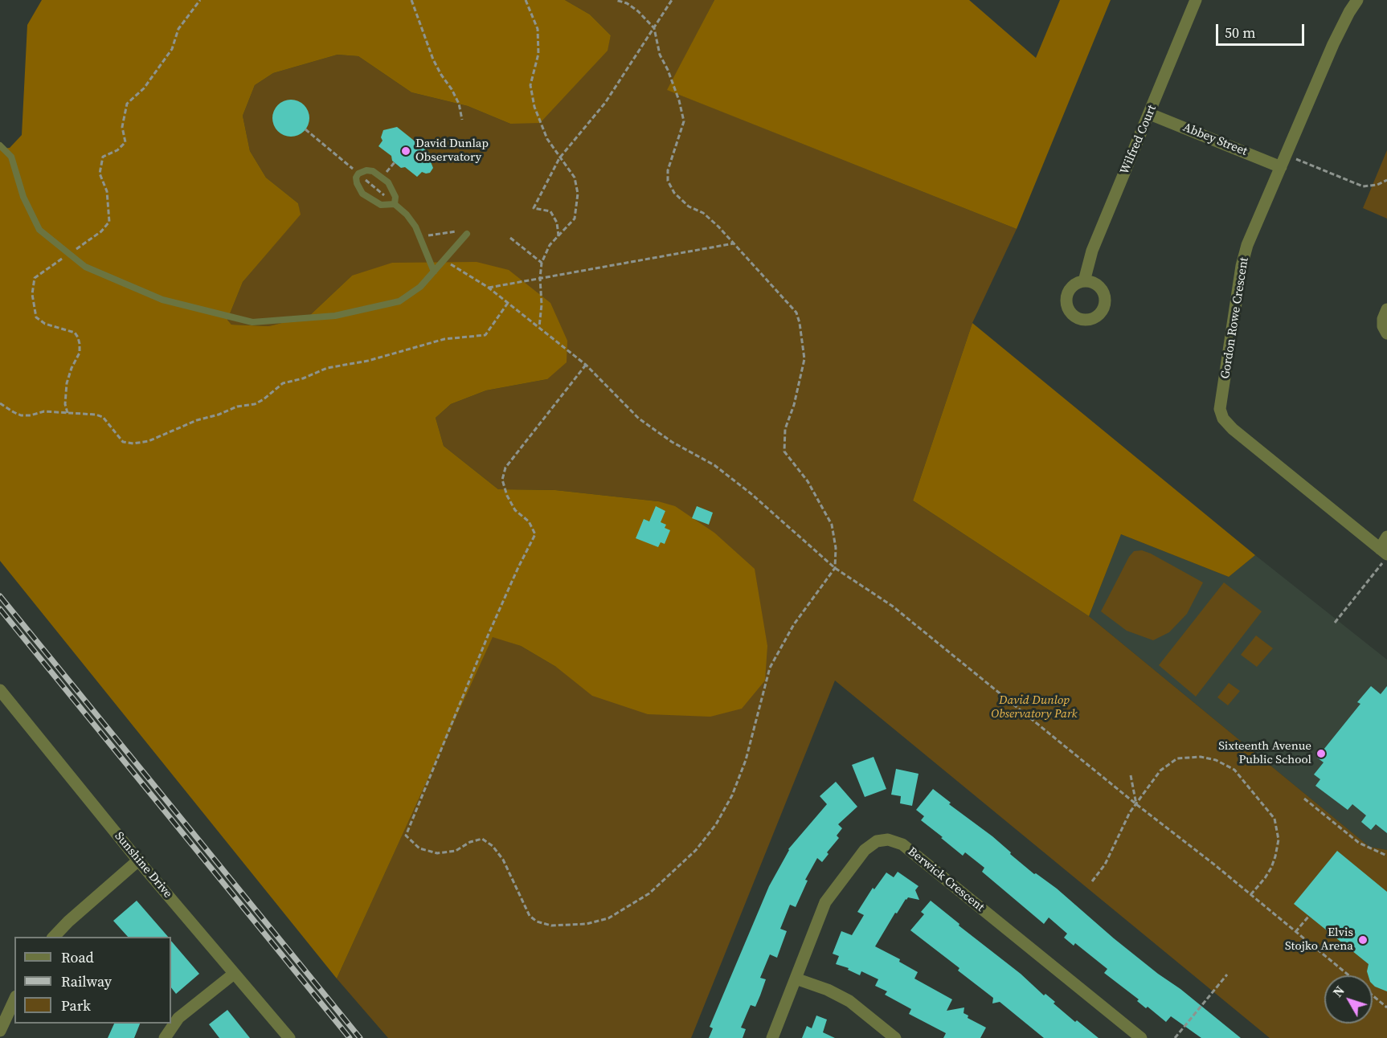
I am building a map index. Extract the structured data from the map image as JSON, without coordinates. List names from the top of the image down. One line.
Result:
{"streets":{"street":["Wilfred Court","Abbey Street","Gordon Rowe Crescent","Sunshine Drive","Berwick Crescent"]},"crossings":[["Wilfred Court","Abbey Street"],["Abbey Street","Gordon Rowe Crescent"]],"parks":["David Dunlop Observatory Park"],"places":["David Dunlap Observatory","Sixteenth Avenue Public School","Elvis Stojko Arena"],"legend":["Road","Railway","Park"],"scale_bar":"50 m","north":"top left"}
